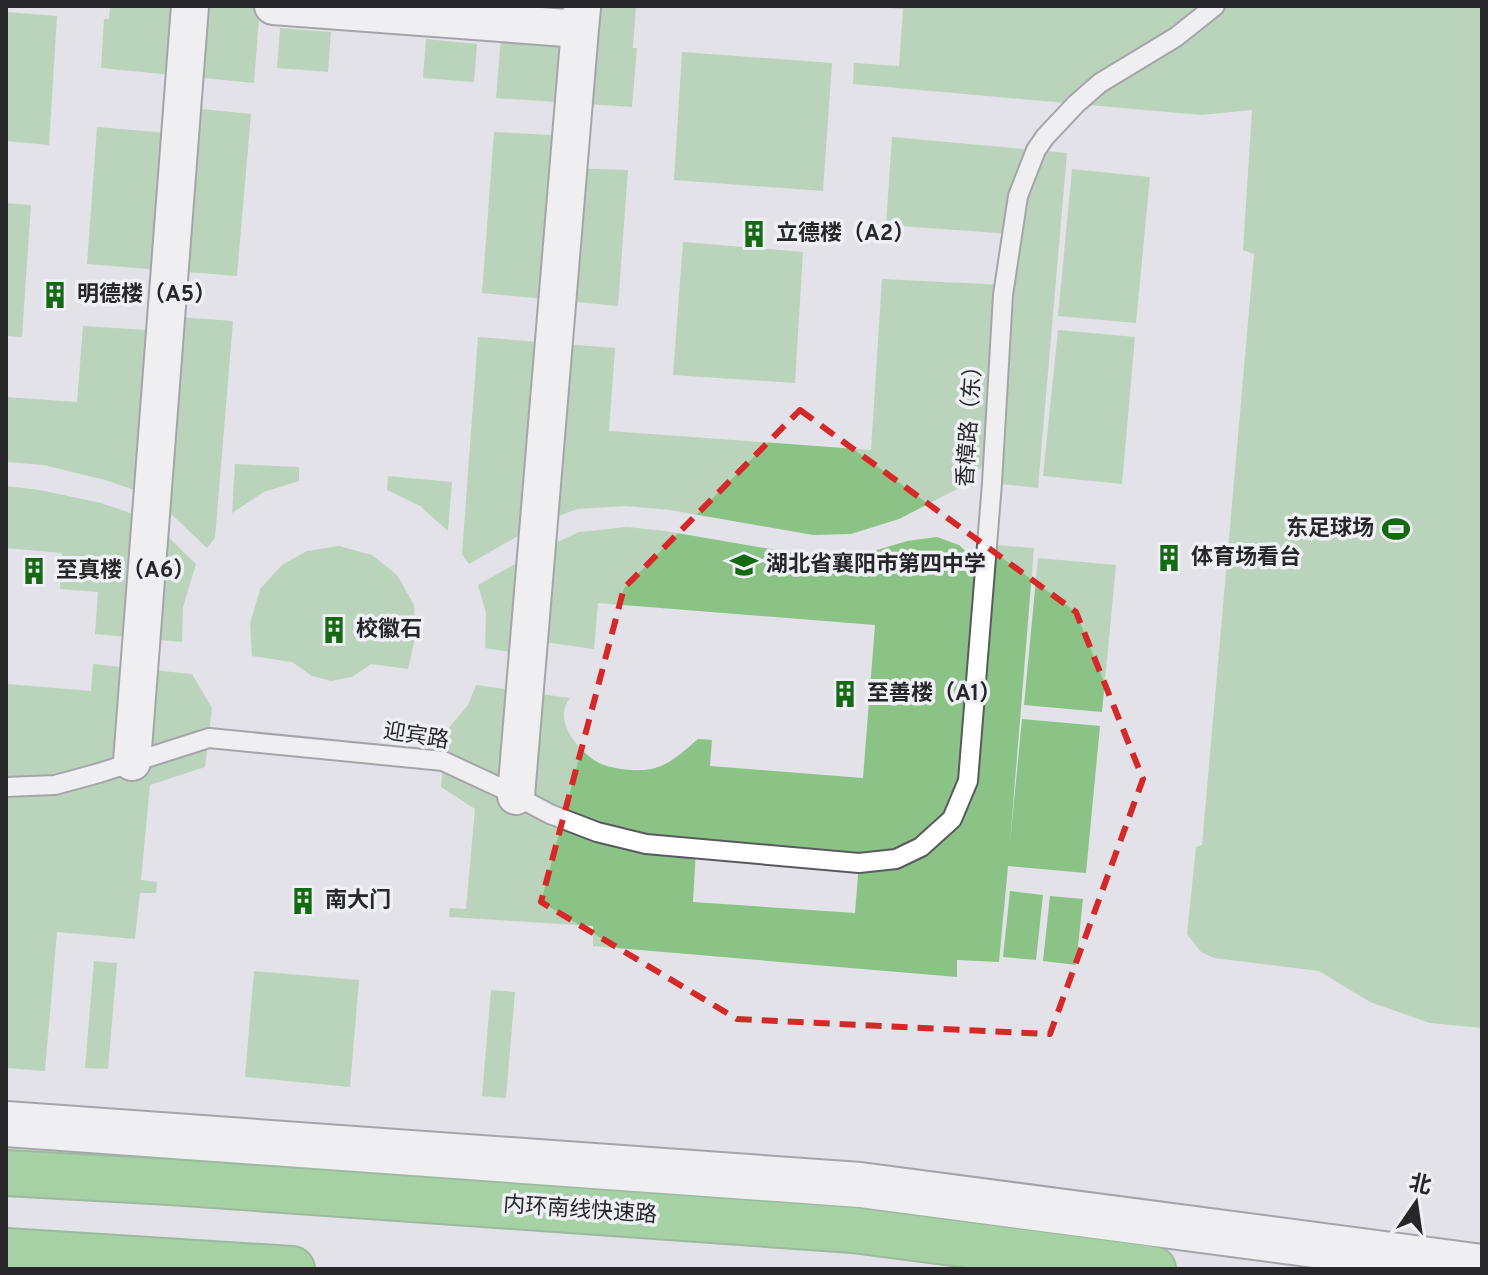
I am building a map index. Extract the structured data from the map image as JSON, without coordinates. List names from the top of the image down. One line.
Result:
{"streets":{"highway":["内环南线快速路"],"lane":["香樟路（东）","迎宾路"]},"crossings":[["香樟路（东）","迎宾路"]],"places":{"building":["立德楼（A2）","明德楼（A5）","体育场看台","至真楼（A6）","校徽石","至善楼（A1）","南大门"],"sports":["东足球场"],"school or university":["湖北省襄阳市第四中学"]},"north":"top"}
